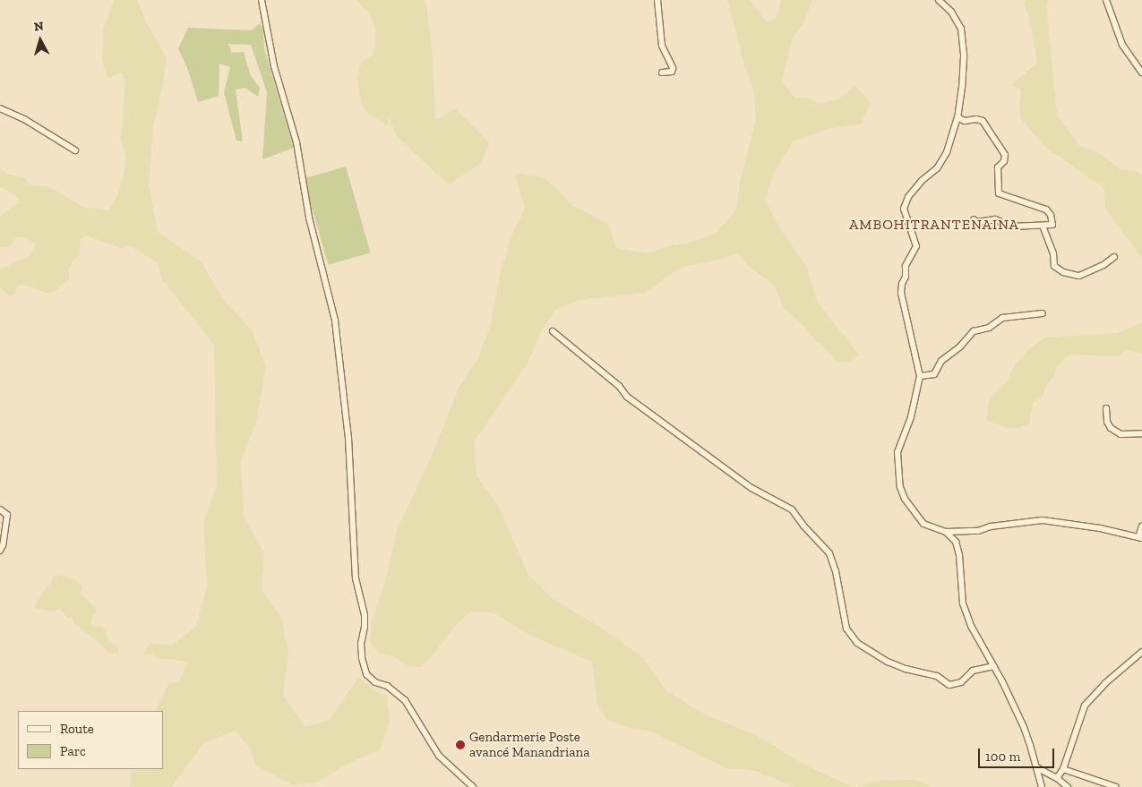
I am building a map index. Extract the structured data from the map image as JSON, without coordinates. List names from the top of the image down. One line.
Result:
{"districts":["AMBOHITRANTENAINA"],"places":["Gendarmerie Poste avancé Manandriana"],"legend":["Route","Parc"],"scale_bar":"100 m","north":"top"}
